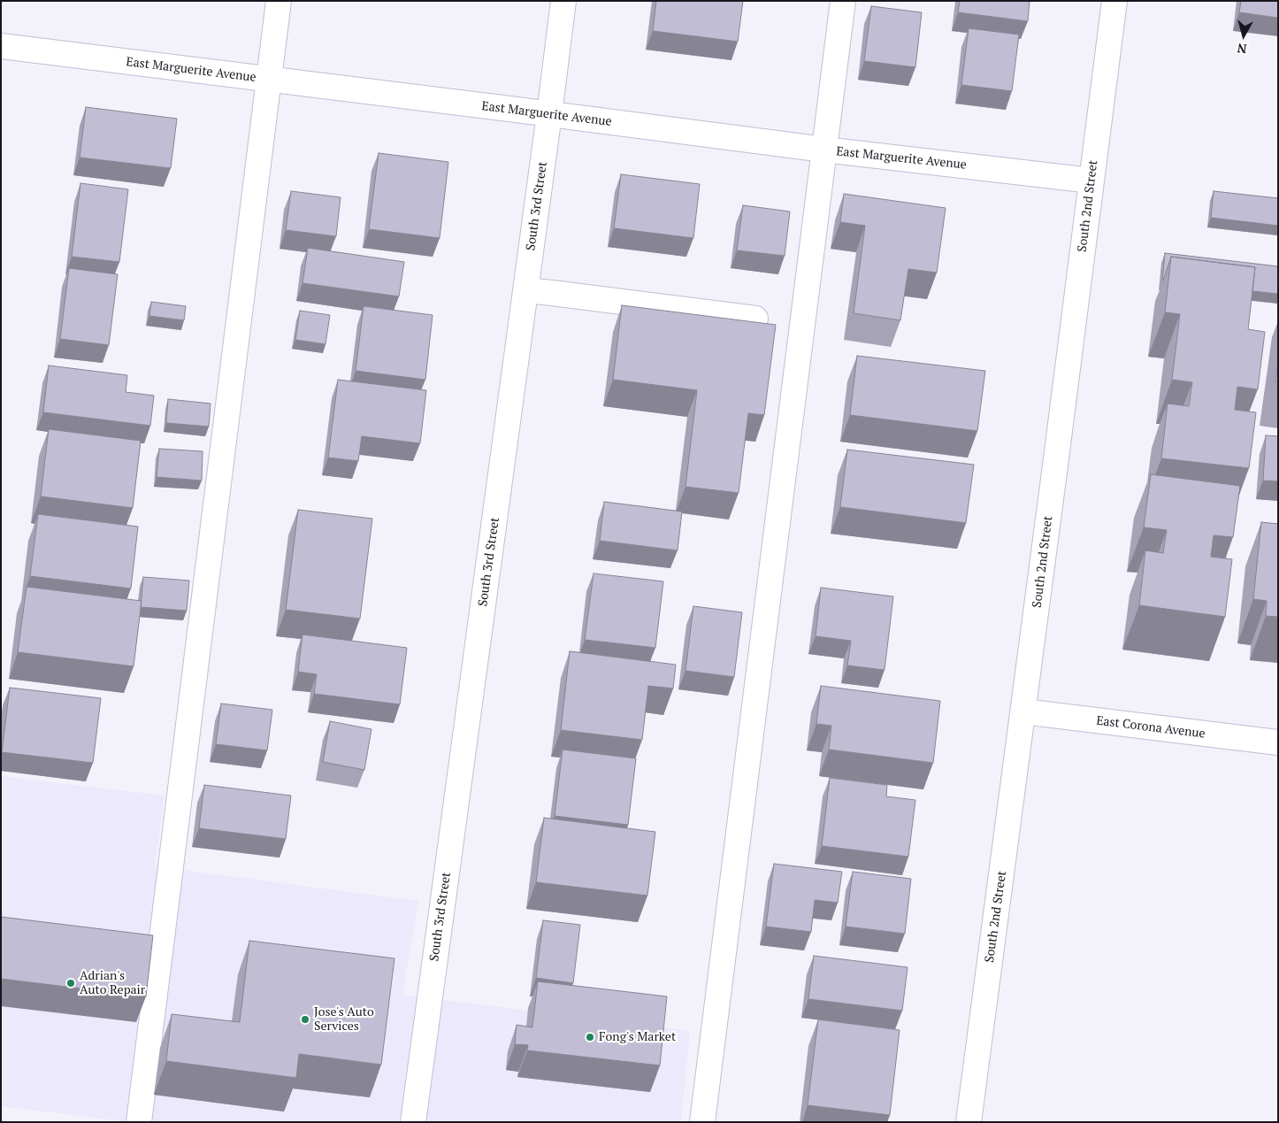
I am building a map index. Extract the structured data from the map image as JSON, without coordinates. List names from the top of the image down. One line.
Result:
{"streets":{"street":["East Marguerite Avenue","South 3rd Street","South 2nd Street","East Corona Avenue"]},"crossings":[["East Marguerite Avenue","South 3rd Street"],["East Marguerite Avenue","South 2nd Street"],["South 2nd Street","East Corona Avenue"]],"places":["Adrian's Auto Repair","Jose's Auto Services","Fong's Market"],"north":"bottom"}
